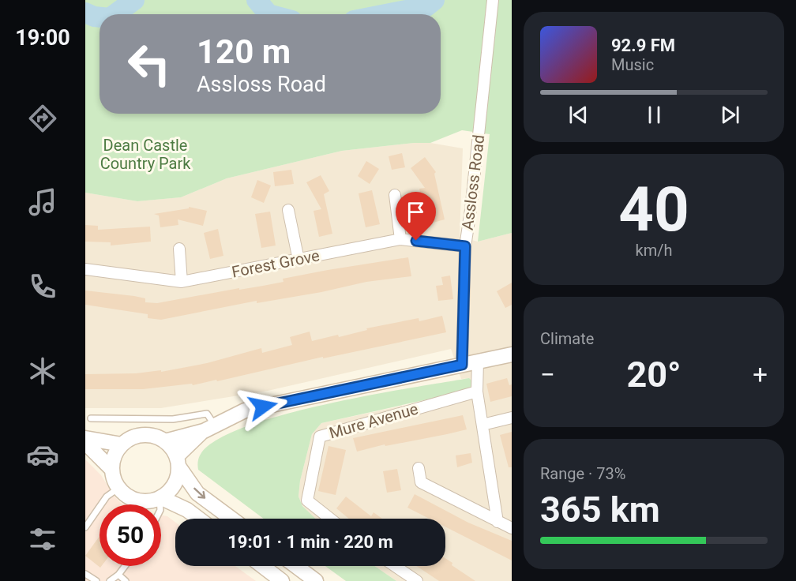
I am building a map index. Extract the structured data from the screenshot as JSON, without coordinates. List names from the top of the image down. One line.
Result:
{"streets":{"street":["Assloss Road","Forest Grove","Mure Avenue"]},"crossings":[["Assloss Road","Forest Grove"]],"parks":["Dean Castle Country Park"],"page":{"tabs":"19:00","turn":["120 m","Assloss Road"],"song":["92.9 FM","Music"],"tile":[["40","km/h"],"Climate",["Range · 73%","365 km"]],"heat":["−","20°","+"],"limit":"50","trip":"19:01 · 1 min · 220 m"}}
